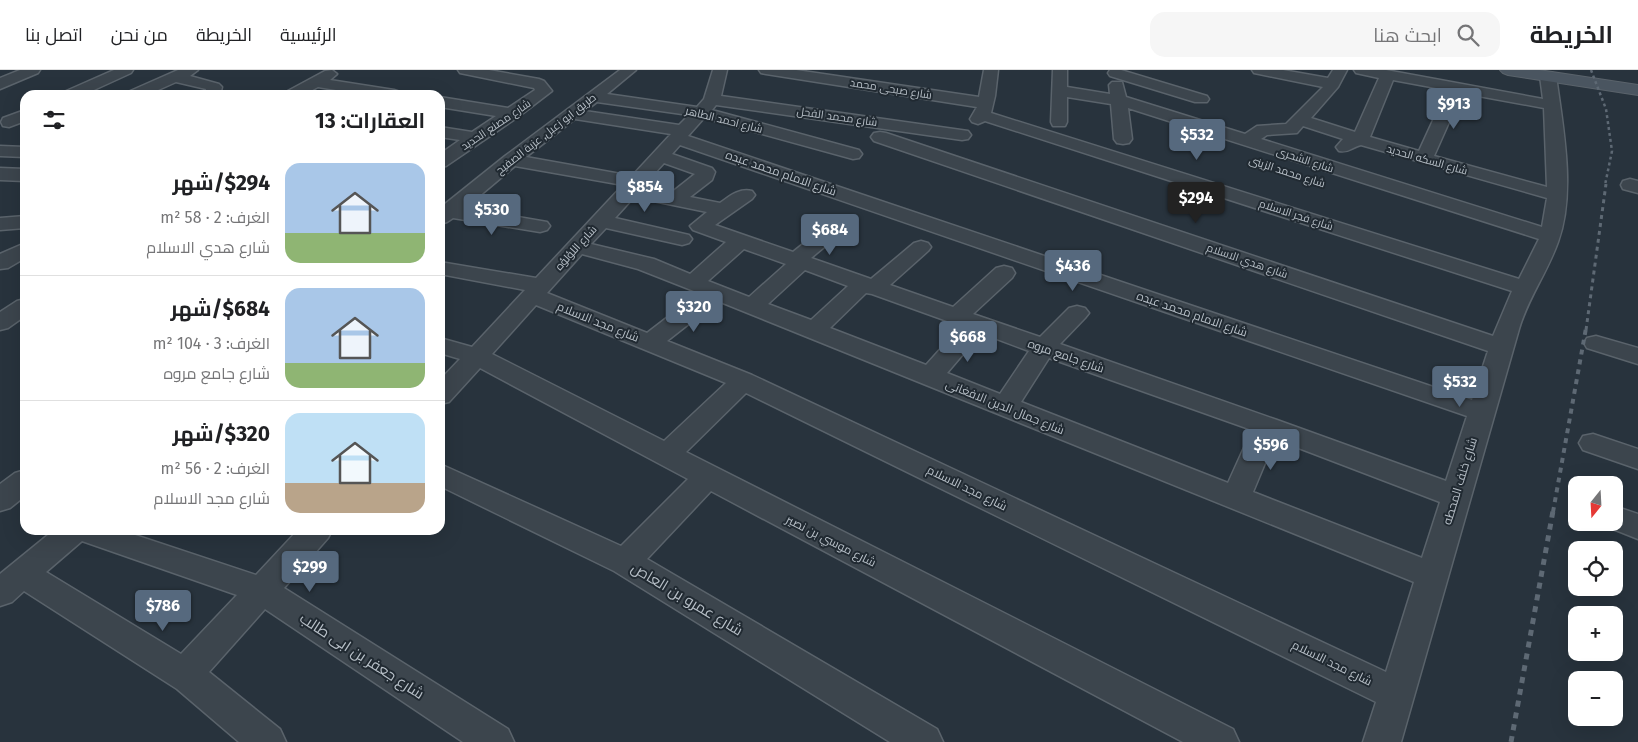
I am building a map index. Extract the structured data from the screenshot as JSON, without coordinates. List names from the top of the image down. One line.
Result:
{"streets":{"street":["شارع صبحى محمد","شارع محمد الفحل","شارع احمد الطاهر","شارع مصنع الحديد","طريق ابو زعبل, عزبة الصفيح","شارع الشحرى","شارع السكه الحديد","شارع الامام محمد عبده","شارع فجر الاسلام","شارع اللؤلؤه","شارع هدي الاسلام","شارع مجد الاسلام","شارع جامع مروه","شارع جمال الدين الافغانى","شارع خلف المحطه","شارع موسي بن نصير","شارع عمرو بن العاص","شارع جعفر بن ابى طالب"]},"crossings":[["شارع صبحى محمد","شارع فجر الاسلام"],["شارع محمد الفحل","شارع احمد الطاهر"],["شارع محمد الفحل","شارع اللؤلؤه"],["شارع محمد الفحل","شارع هدي الاسلام"],["شارع احمد الطاهر","طريق ابو زعبل, عزبة الصفيح"],["شارع احمد الطاهر","شارع اللؤلؤه"],["طريق ابو زعبل, عزبة الصفيح","شارع الامام محمد عبده"],["شارع الشحرى","شارع خلف المحطه"],["شارع السكه الحديد","شارع خلف المحطه"],["شارع الامام محمد عبده","شارع اللؤلؤه"],["شارع الامام محمد عبده","شارع خلف المحطه"],["شارع فجر الاسلام","شارع خلف المحطه"],["شارع اللؤلؤه","شارع مجد الاسلام"],["شارع اللؤلؤه","شارع جامع مروه"],["شارع اللؤلؤه","شارع جمال الدين الافغانى"],["شارع اللؤلؤه","شارع موسي بن نصير"],["شارع هدي الاسلام","شارع خلف المحطه"],["شارع مجد الاسلام","شارع خلف المحطه"],["شارع جامع مروه","شارع خلف المحطه"],["شارع جمال الدين الافغانى","شارع خلف المحطه"]],"north":"bottom","page":{"header":"الخريطة","search":"ابحث هنا","nav":["الرئيسية","الخريطة","من نحن","اتصل بنا"],"price":["$913","$532","$854","$294","$530","$684","$436","$320","$668","$532","$596","$299","$786"],"heading":"العقارات: 13","list":[{"name":"$294/شهر","note":"الغرف: 2 · 58 m² · شارع هدي الاسلام"},{"name":"$684/شهر","note":"الغرف: 3 · 104 m² · شارع جامع مروه"},{"name":"$320/شهر","note":"الغرف: 2 · 56 m² · شارع مجد الاسلام"}],"map_buttons":["+","−"]}}
